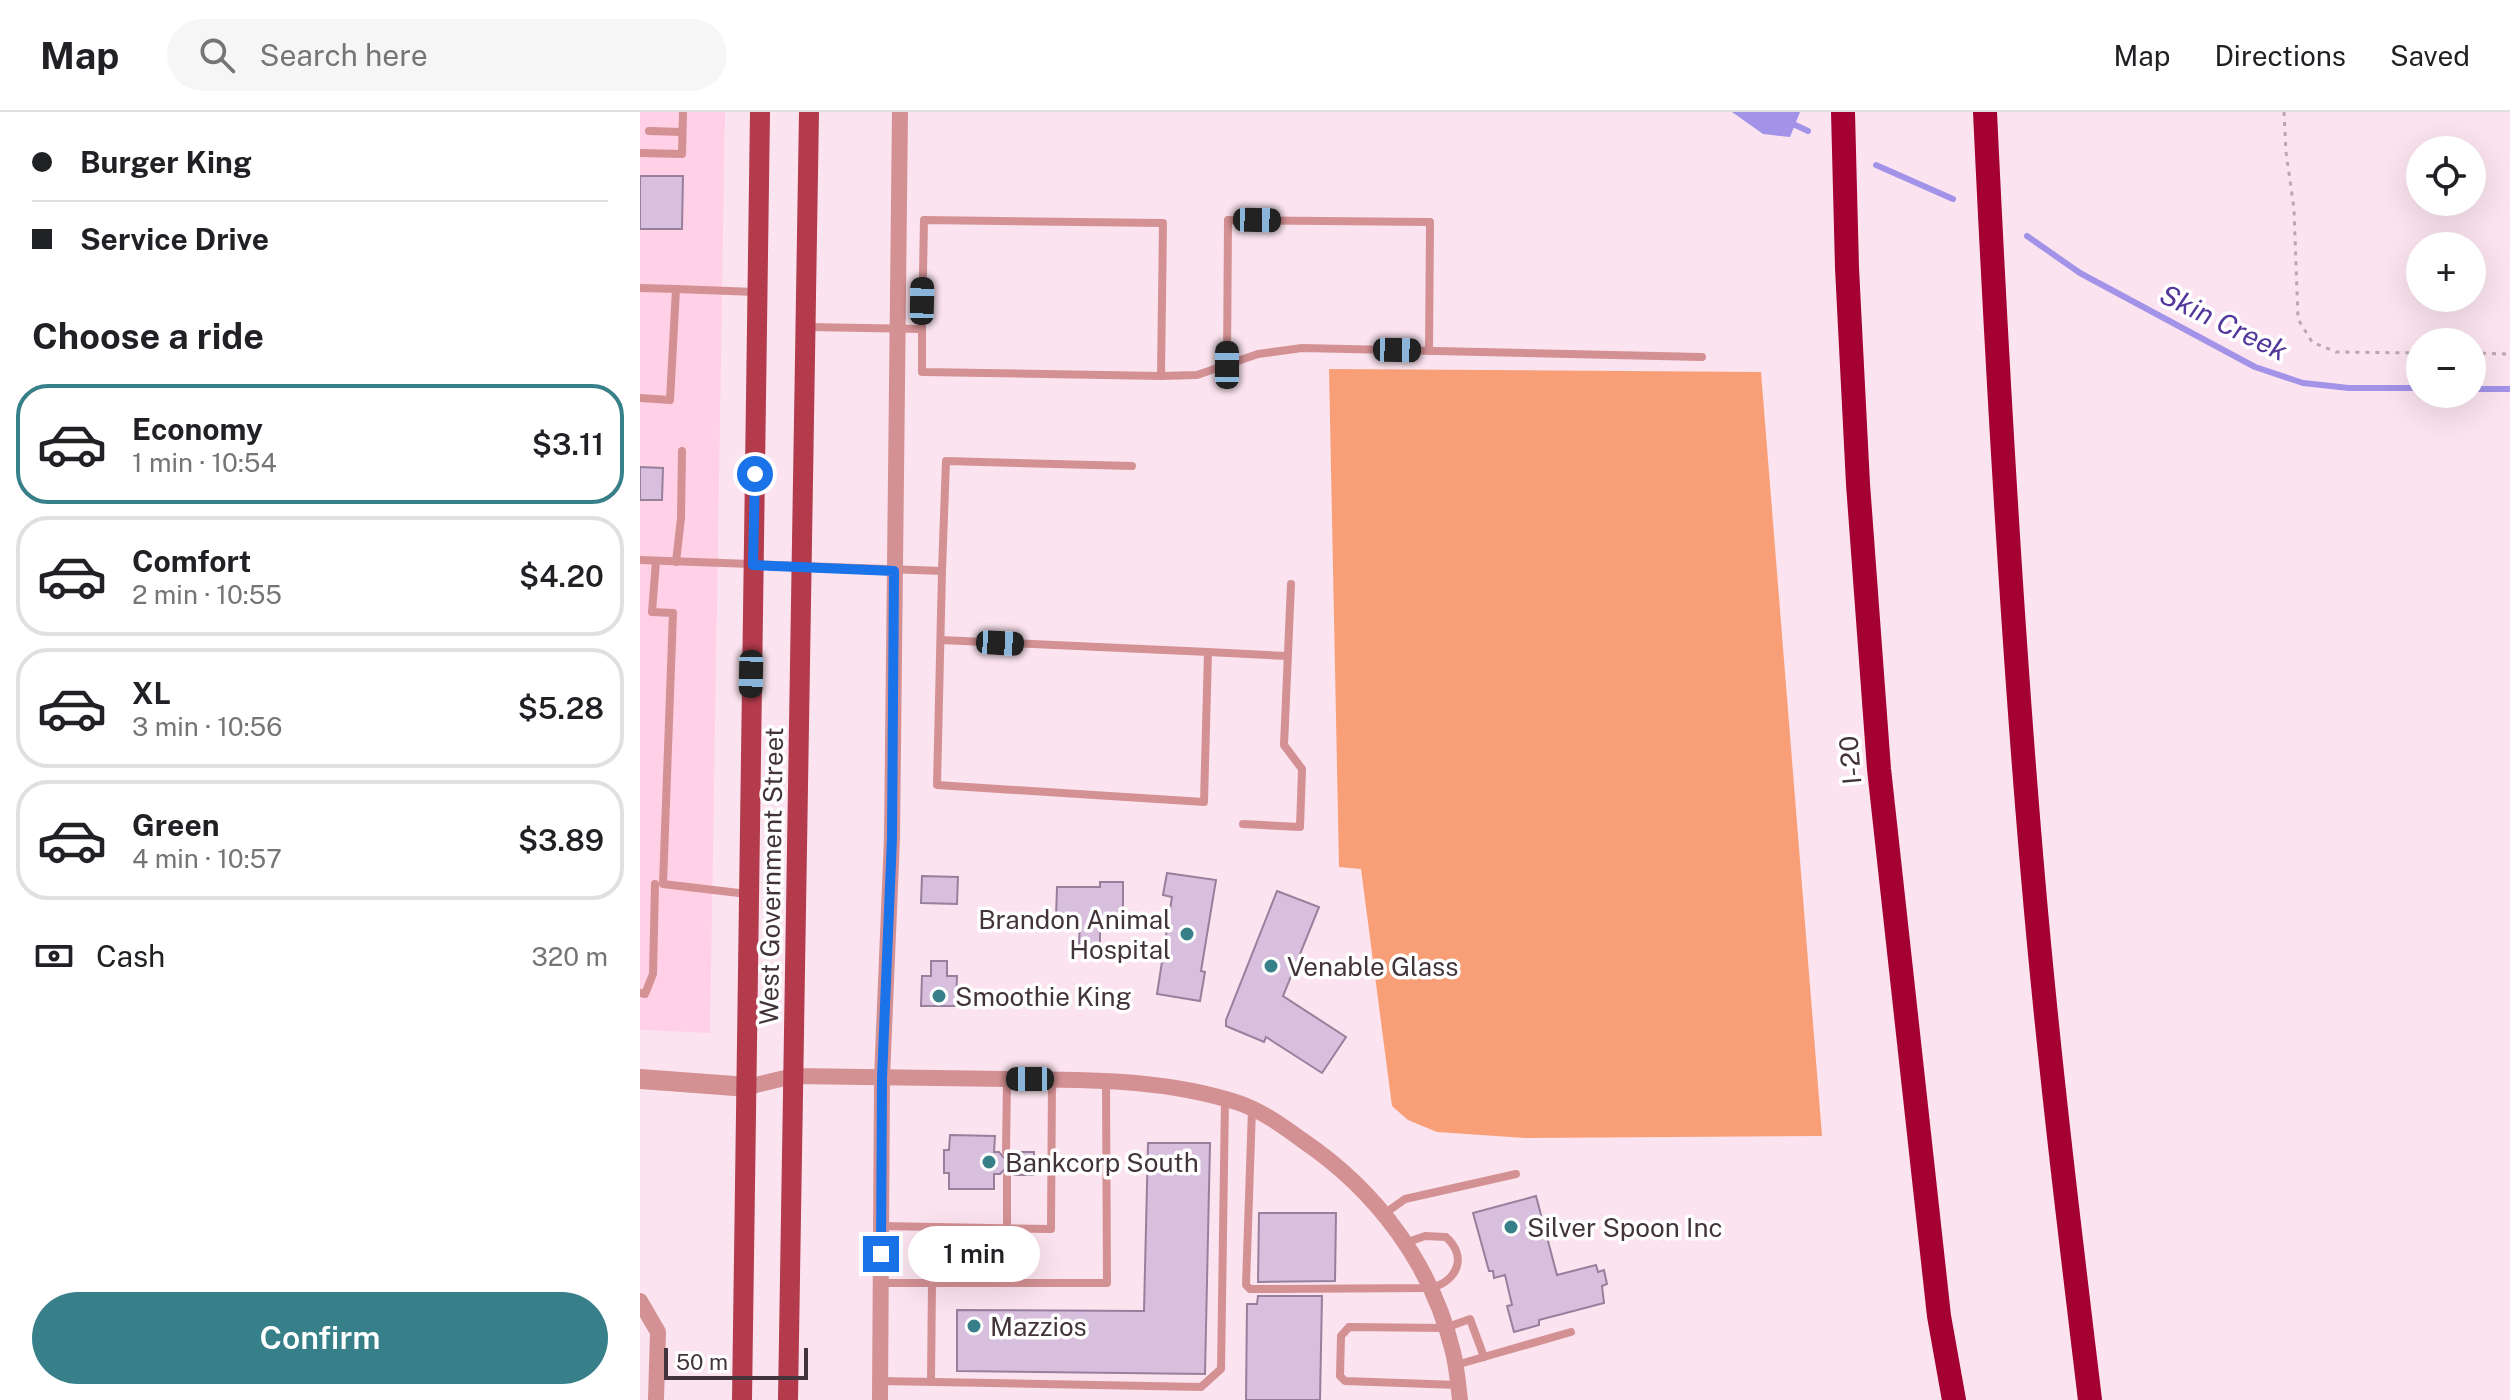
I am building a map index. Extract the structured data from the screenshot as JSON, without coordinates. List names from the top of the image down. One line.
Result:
{"streets":{"highway":["I-20"],"main road":["West Government Street"]},"water":["Skin Creek"],"places":["Brandon Animal Hospital","Venable Glass","Smoothie King","Bankcorp South","Silver Spoon Inc","Mazzios"],"scale_bar":"50 m","page":{"header":"Map","search":"Search here","nav":["Map","Directions","Saved"],"banner":["Burger King","Service Drive"],"map_buttons":["+","−"],"heading":"Choose a ride","list":[{"name":"Economy","note":"1 min · 10:54","value":"$3.11"},{"name":"Comfort","note":"2 min · 10:55","value":"$4.20"},{"name":"XL","note":"3 min · 10:56","value":"$5.28"},{"name":"Green","note":"4 min · 10:57","value":"$3.89"}],"pay":["Cash","320 m"],"bubble":"1 min","buttons":"Confirm","scale":"50 m"}}
